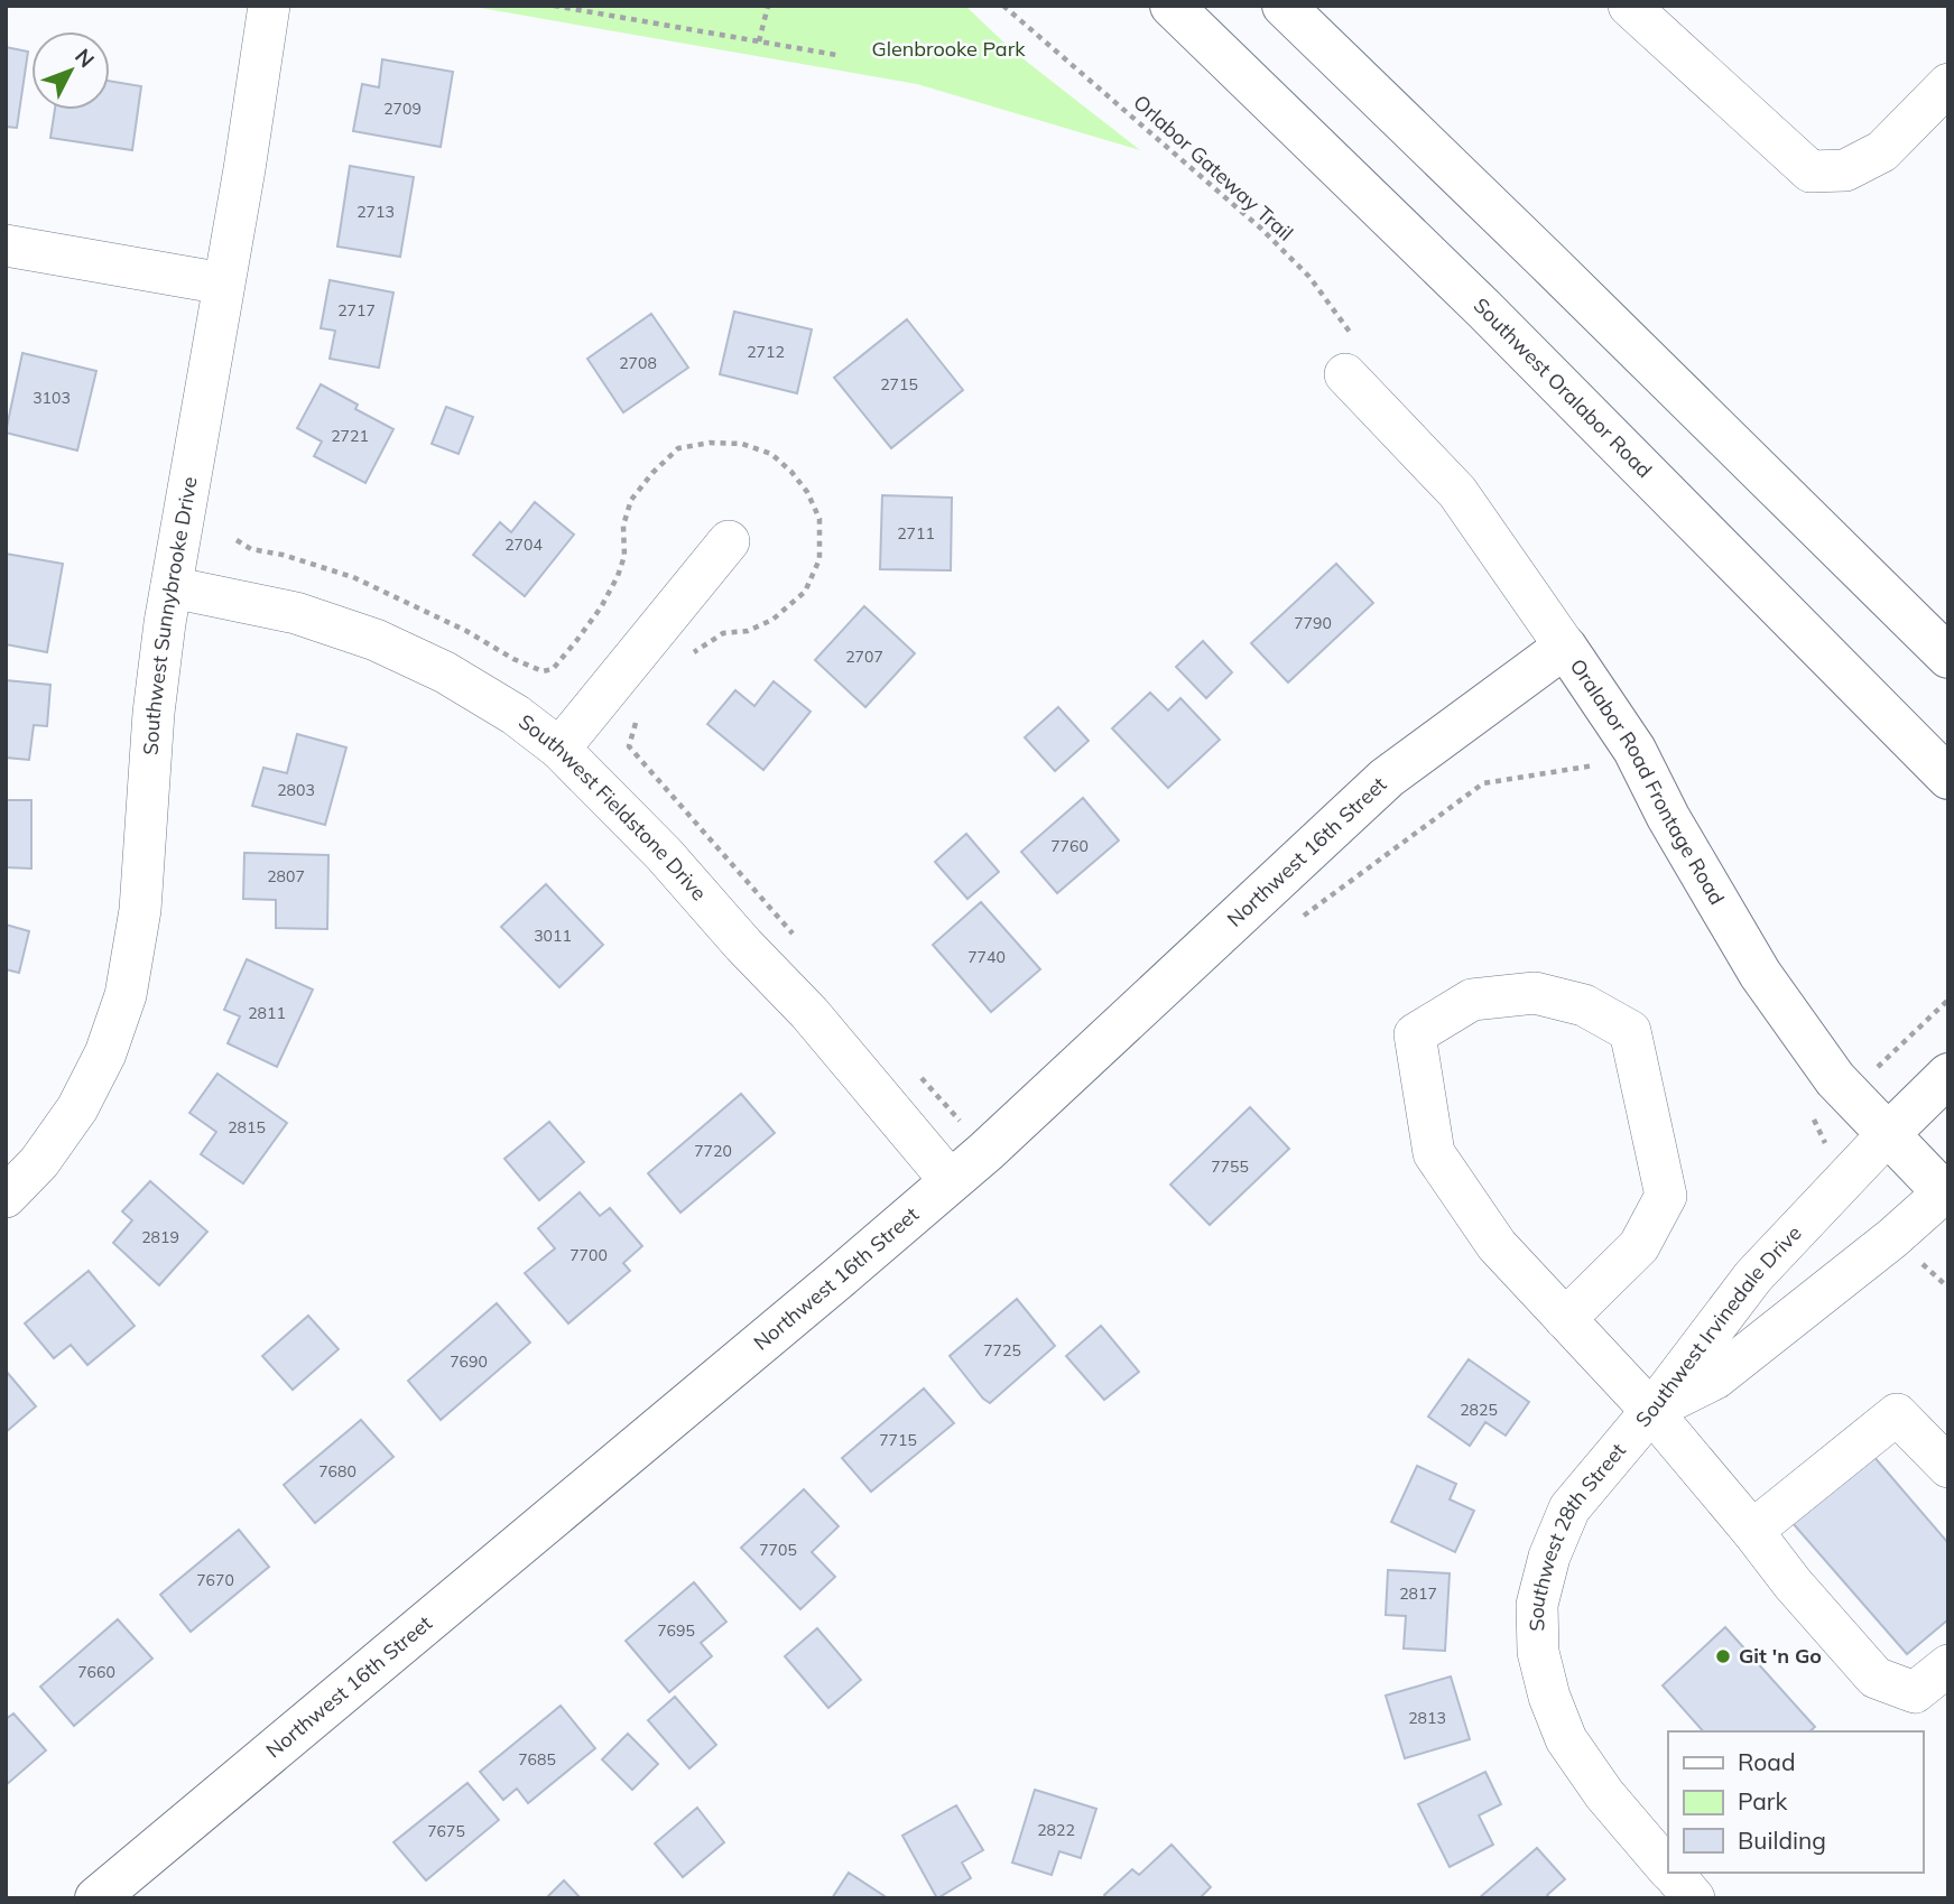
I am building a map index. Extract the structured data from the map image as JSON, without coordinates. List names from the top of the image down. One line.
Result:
{"streets":{"main road":["Southwest Oralabor Road","Oralabor Road Frontage Road","Northwest 16th Street","Southwest Irvinedale Drive"],"street":["Southwest Sunnybrooke Drive","Southwest Fieldstone Drive","Southwest 28th Street"],"path":["Orlabor Gateway Trail"]},"crossings":[["Orlabor Gateway Trail","Oralabor Road Frontage Road"],["Southwest Sunnybrooke Drive","Southwest Fieldstone Drive"],["Oralabor Road Frontage Road","Northwest 16th Street"],["Oralabor Road Frontage Road","Southwest Irvinedale Drive"],["Southwest Fieldstone Drive","Northwest 16th Street"],["Southwest Irvinedale Drive","Southwest 28th Street"]],"parks":["Glenbrooke Park"],"places":["Git 'n Go"],"house_numbers":["2709","2713","2717","2712","2708","2715","3103","2721","2711","2704","7790","2707","2803","7760","2807","3011","7740","2811","2815","7720","7755","2819","7700","7725","7690","2825","7715","7680","7705","7670","2817","7695","7660","2813","7685","2822","7675"],"legend":["Road","Park","Building"],"north":"top right"}
